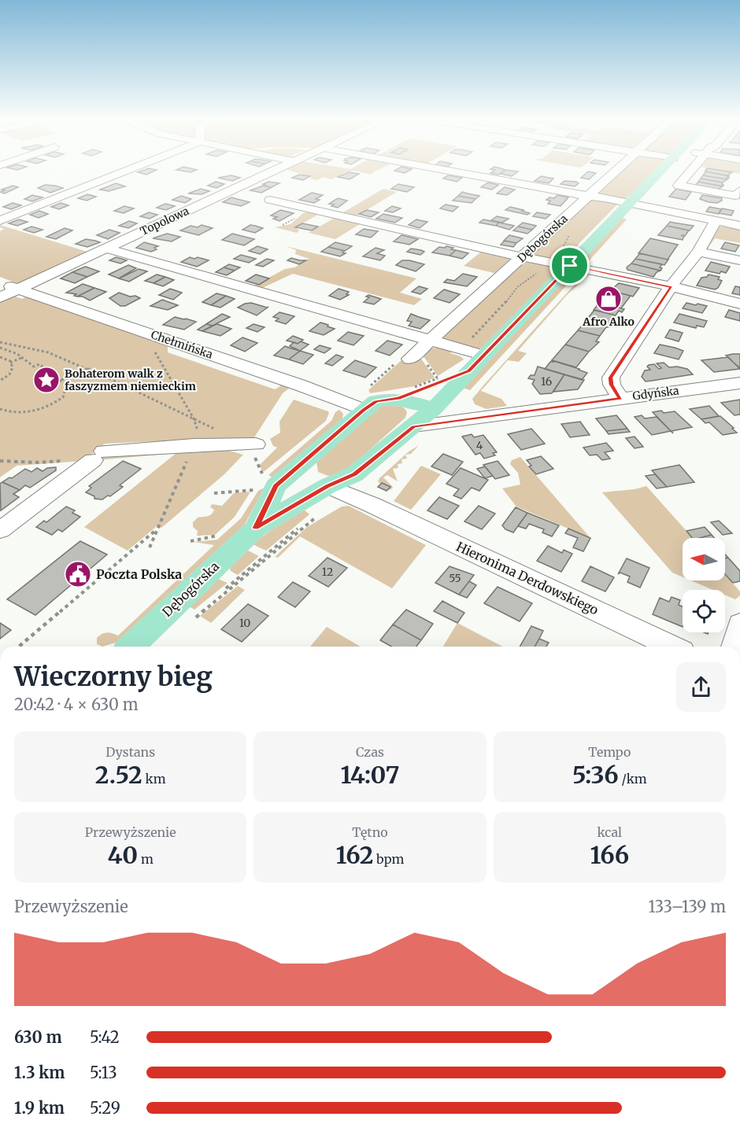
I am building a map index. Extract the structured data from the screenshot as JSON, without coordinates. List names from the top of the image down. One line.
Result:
{"streets":{"main road":["Dębogórska"],"street":["Topolowa","Chełmińska","Gdyńska","Hieronima Derdowskiego"]},"crossings":[["Topolowa","Chełmińska"],["Dębogórska","Chełmińska"],["Dębogórska","Gdyńska"],["Dębogórska","Hieronima Derdowskiego"]],"places":{"shop":["Afro Alko"],"place":["Bohaterom walk z faszyzmem niemieckim"],"public building":["Poczta Polska"]},"house_numbers":["16","4","12","55","10"],"north":"left","page":{"heading":["Wieczorny bieg","20:42 · 4 × 630 m"],"stats":[["Dystans","2.52 km"],["Czas","14:07"],["Tempo","5:36 /km"],["Przewyższenie","40 m"],["Tętno","162 bpm"],["kcal","166"]],"chart":["Przewyższenie","133–139 m"],"list":[{"name":"630 m","note":"5:42"},{"name":"1.3 km","note":"5:13"},{"name":"1.9 km","note":"5:29"}]}}
